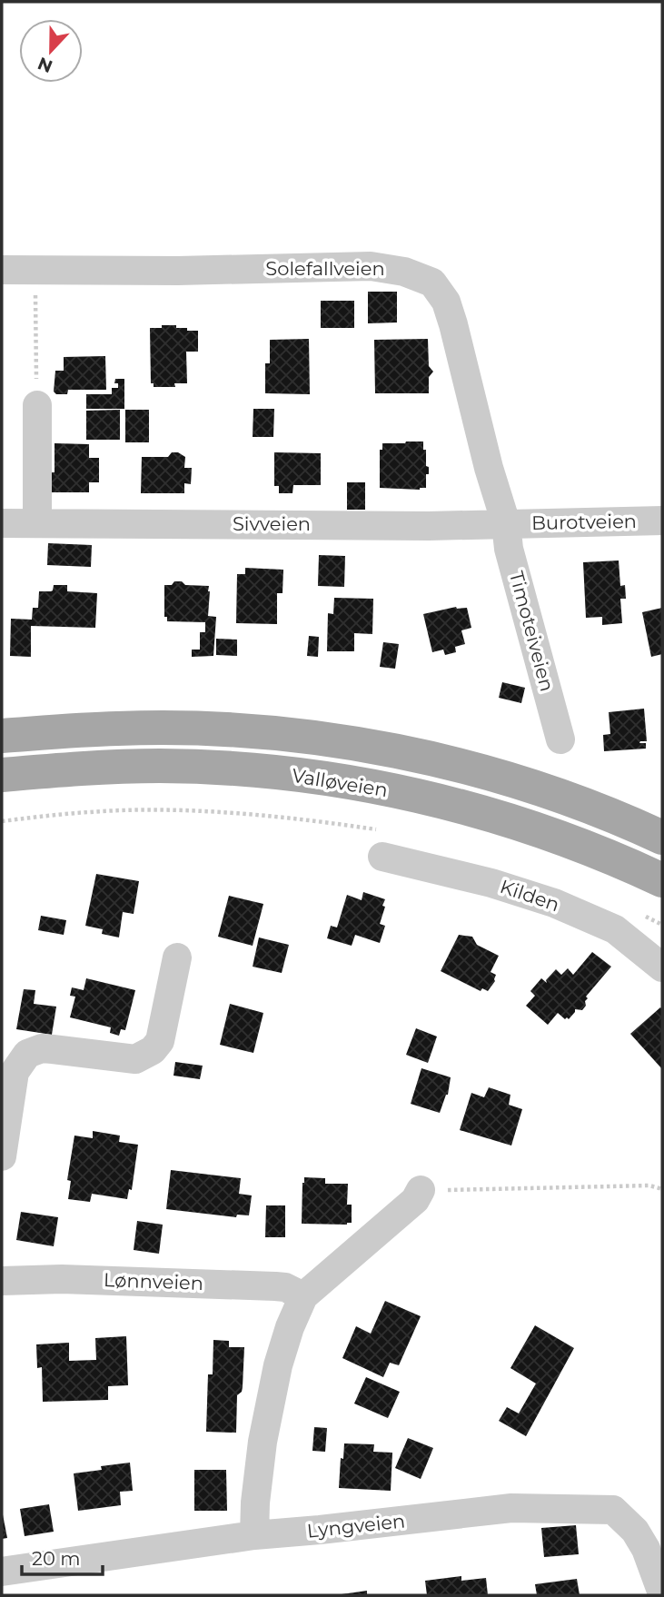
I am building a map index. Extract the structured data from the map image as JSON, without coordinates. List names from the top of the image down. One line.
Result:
{"streets":{"main road":["Valløveien"],"street":["Solefallveien","Burotveien","Sivveien","Timoteiveien","Kilden","Lønnveien","Lyngveien"]},"crossings":[["Solefallveien","Burotveien"],["Solefallveien","Sivveien"],["Solefallveien","Timoteiveien"],["Burotveien","Sivveien"],["Burotveien","Timoteiveien"],["Sivveien","Timoteiveien"]],"scale_bar":"20 m","north":"bottom"}
